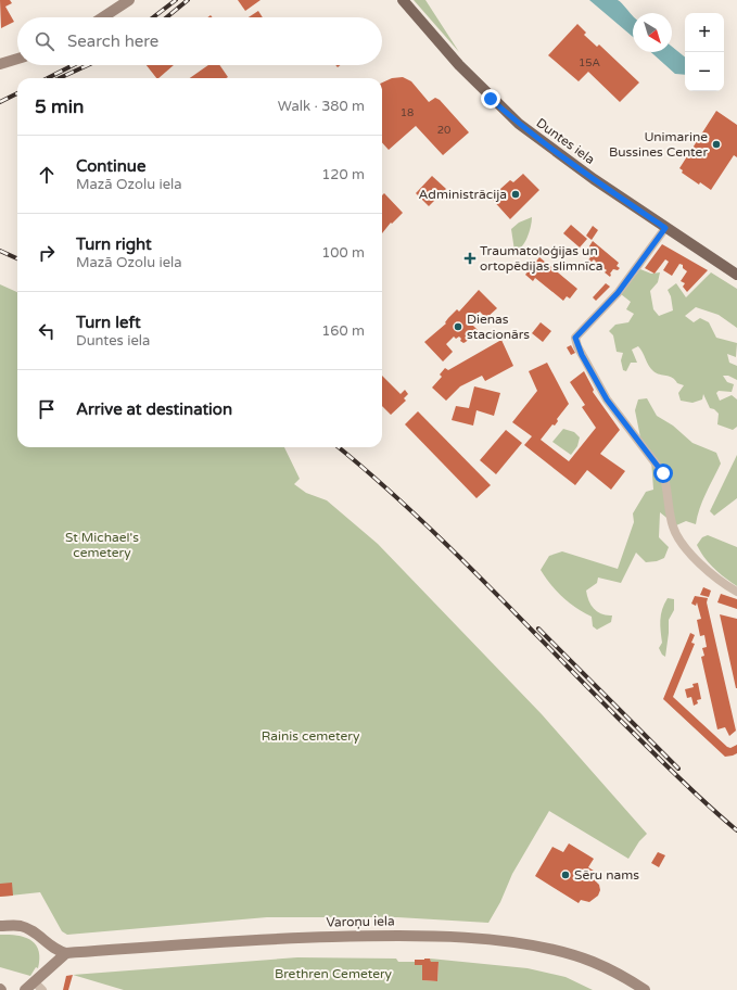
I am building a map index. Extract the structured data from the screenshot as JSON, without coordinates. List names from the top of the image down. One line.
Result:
{"streets":{"main road":["Duntes iela"],"street":["Varoņu iela"]},"parks":["St Michael's cemetery","Rainis cemetery","Brethren Cemetery"],"places":{"other":["Unimarine Bussines Center","Administrācija","Dienas stacionārs","Sēru nams"],"health":["Traumatoloģijas un ortopēdijas slimnīca"]},"house_numbers":["15A","18","20"],"north":"bottom right","page":{"map_buttons":["+","−"],"search":"Search here","heading":["5 min","Walk · 380 m"],"list":[["Continue","Mazā Ozolu iela","120 m"],["Turn right","Mazā Ozolu iela","100 m"],["Turn left","Duntes iela","160 m"],"Arrive at destination"]}}
